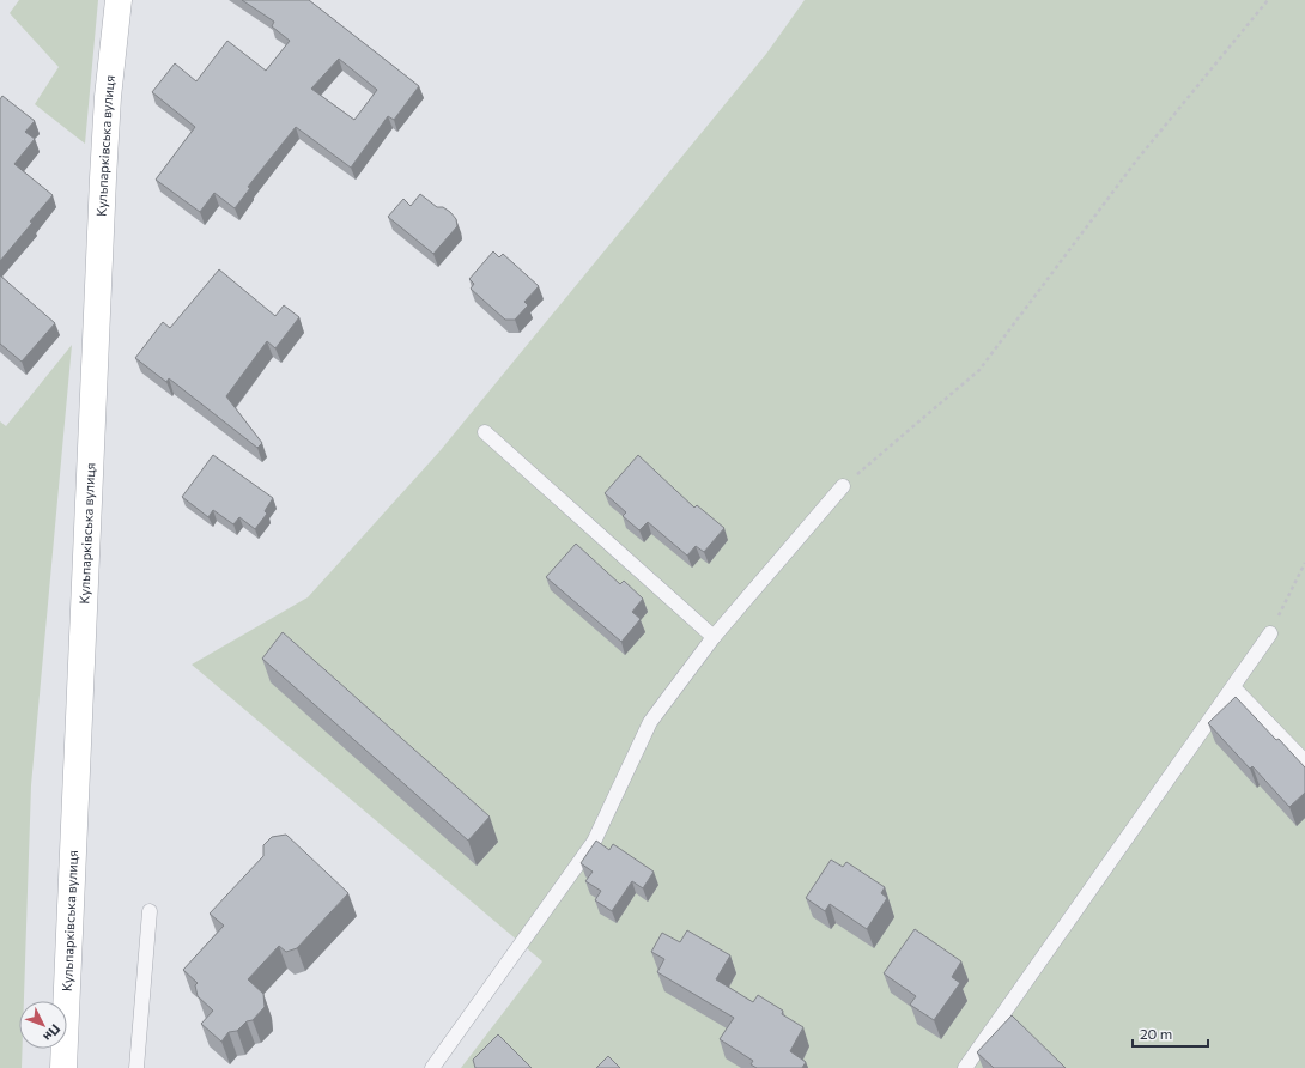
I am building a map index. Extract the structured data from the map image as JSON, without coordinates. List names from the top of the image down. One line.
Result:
{"streets":{"main road":["Кульпарківська вулиця"]},"scale_bar":"20 m","north":"bottom right"}
